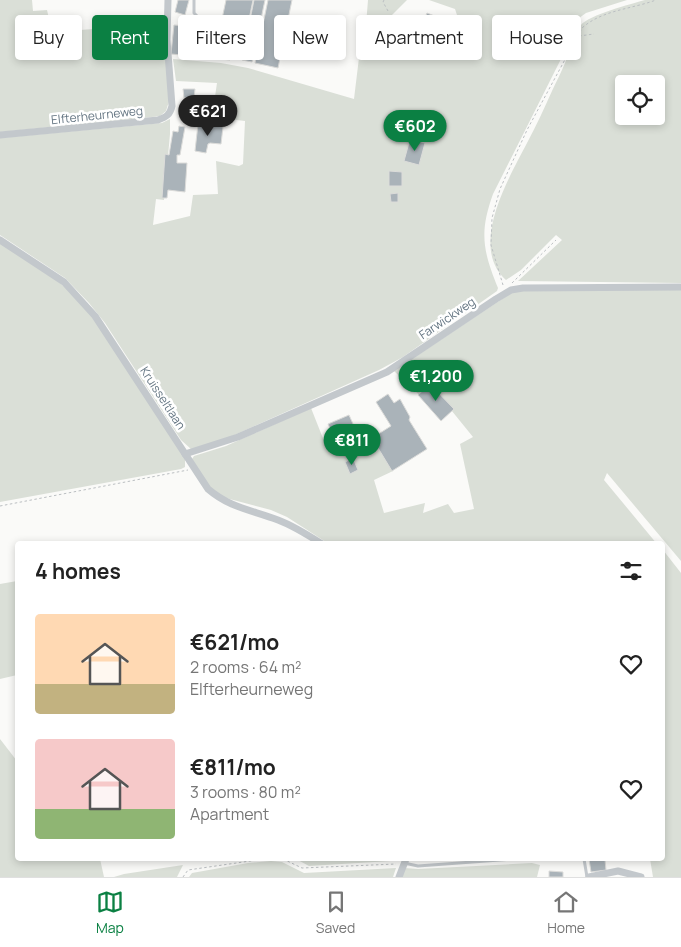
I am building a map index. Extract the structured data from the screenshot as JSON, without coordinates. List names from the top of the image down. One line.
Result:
{"streets":{"street":["Elfterheurneweg","Farwickweg","Kruisseltlaan"]},"crossings":[["Farwickweg","Kruisseltlaan"]],"page":{"chip":["Buy","Rent","Filters","New","Apartment","House"],"price":["€621","€602","€1,200","€811"],"heading":"4 homes","list":[{"name":"€621/mo","note":"2 rooms · 64 m² · Elfterheurneweg"},{"name":"€811/mo","note":"3 rooms · 80 m² · Apartment"}],"tabs":["Map","Saved","Home"]}}
